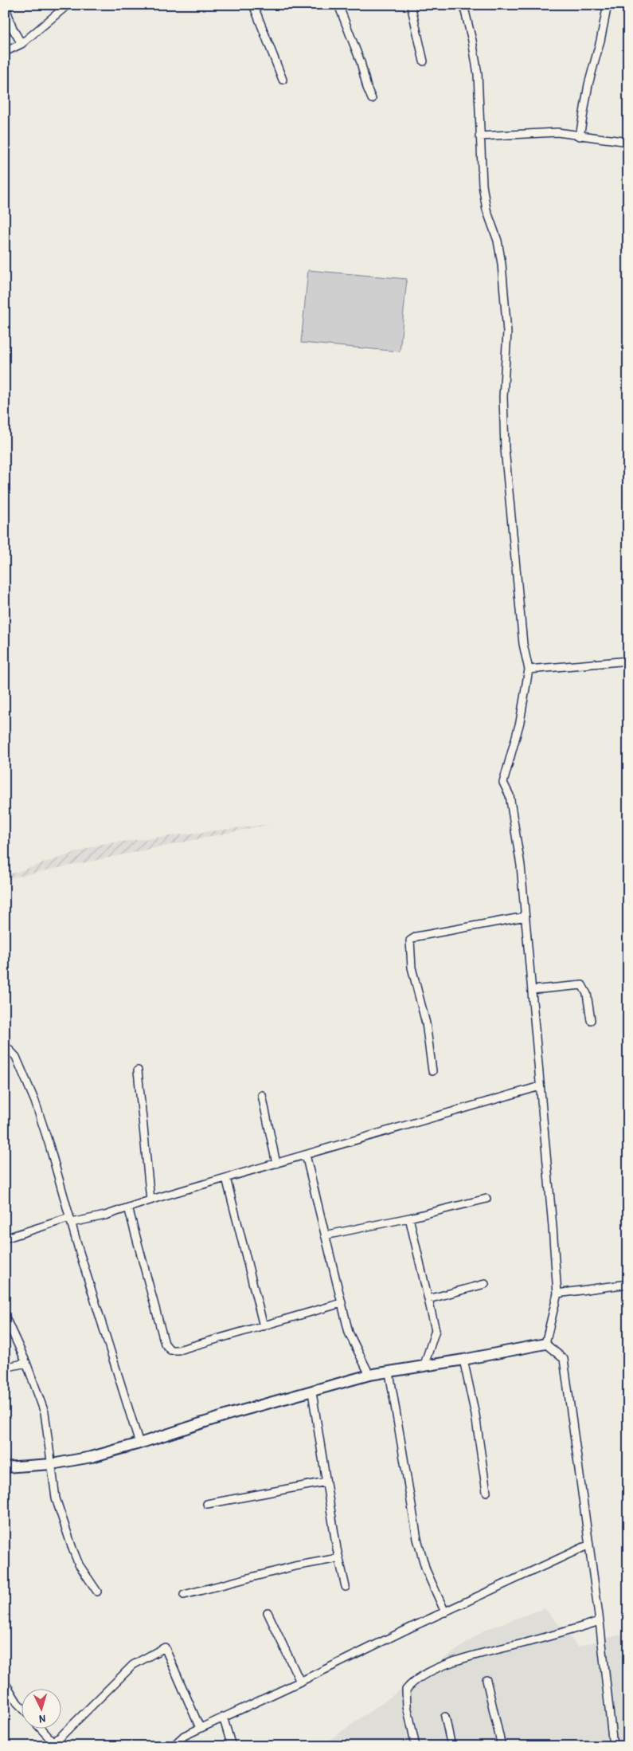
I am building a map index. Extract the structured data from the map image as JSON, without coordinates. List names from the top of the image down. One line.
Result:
{"north":"bottom"}
